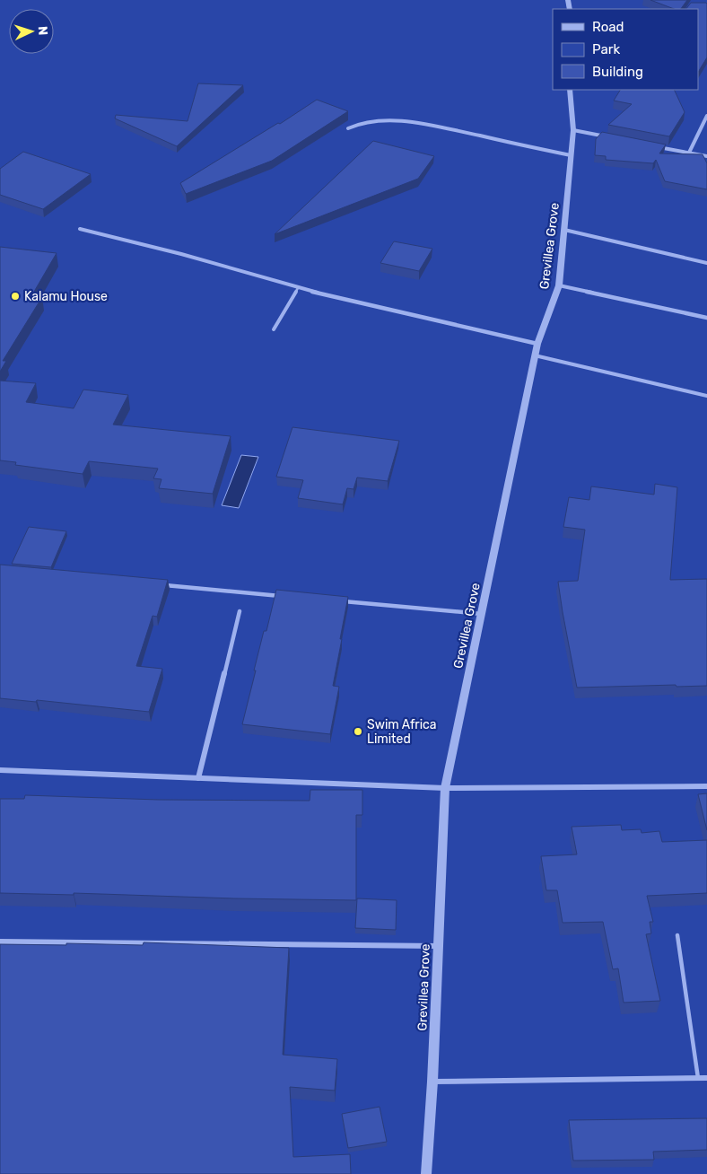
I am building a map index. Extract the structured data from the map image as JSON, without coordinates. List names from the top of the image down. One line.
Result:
{"streets":{"street":["Grevillea Grove"]},"places":["Kalamu House","Swim Africa Limited"],"legend":["Road","Park","Building"],"north":"right"}
